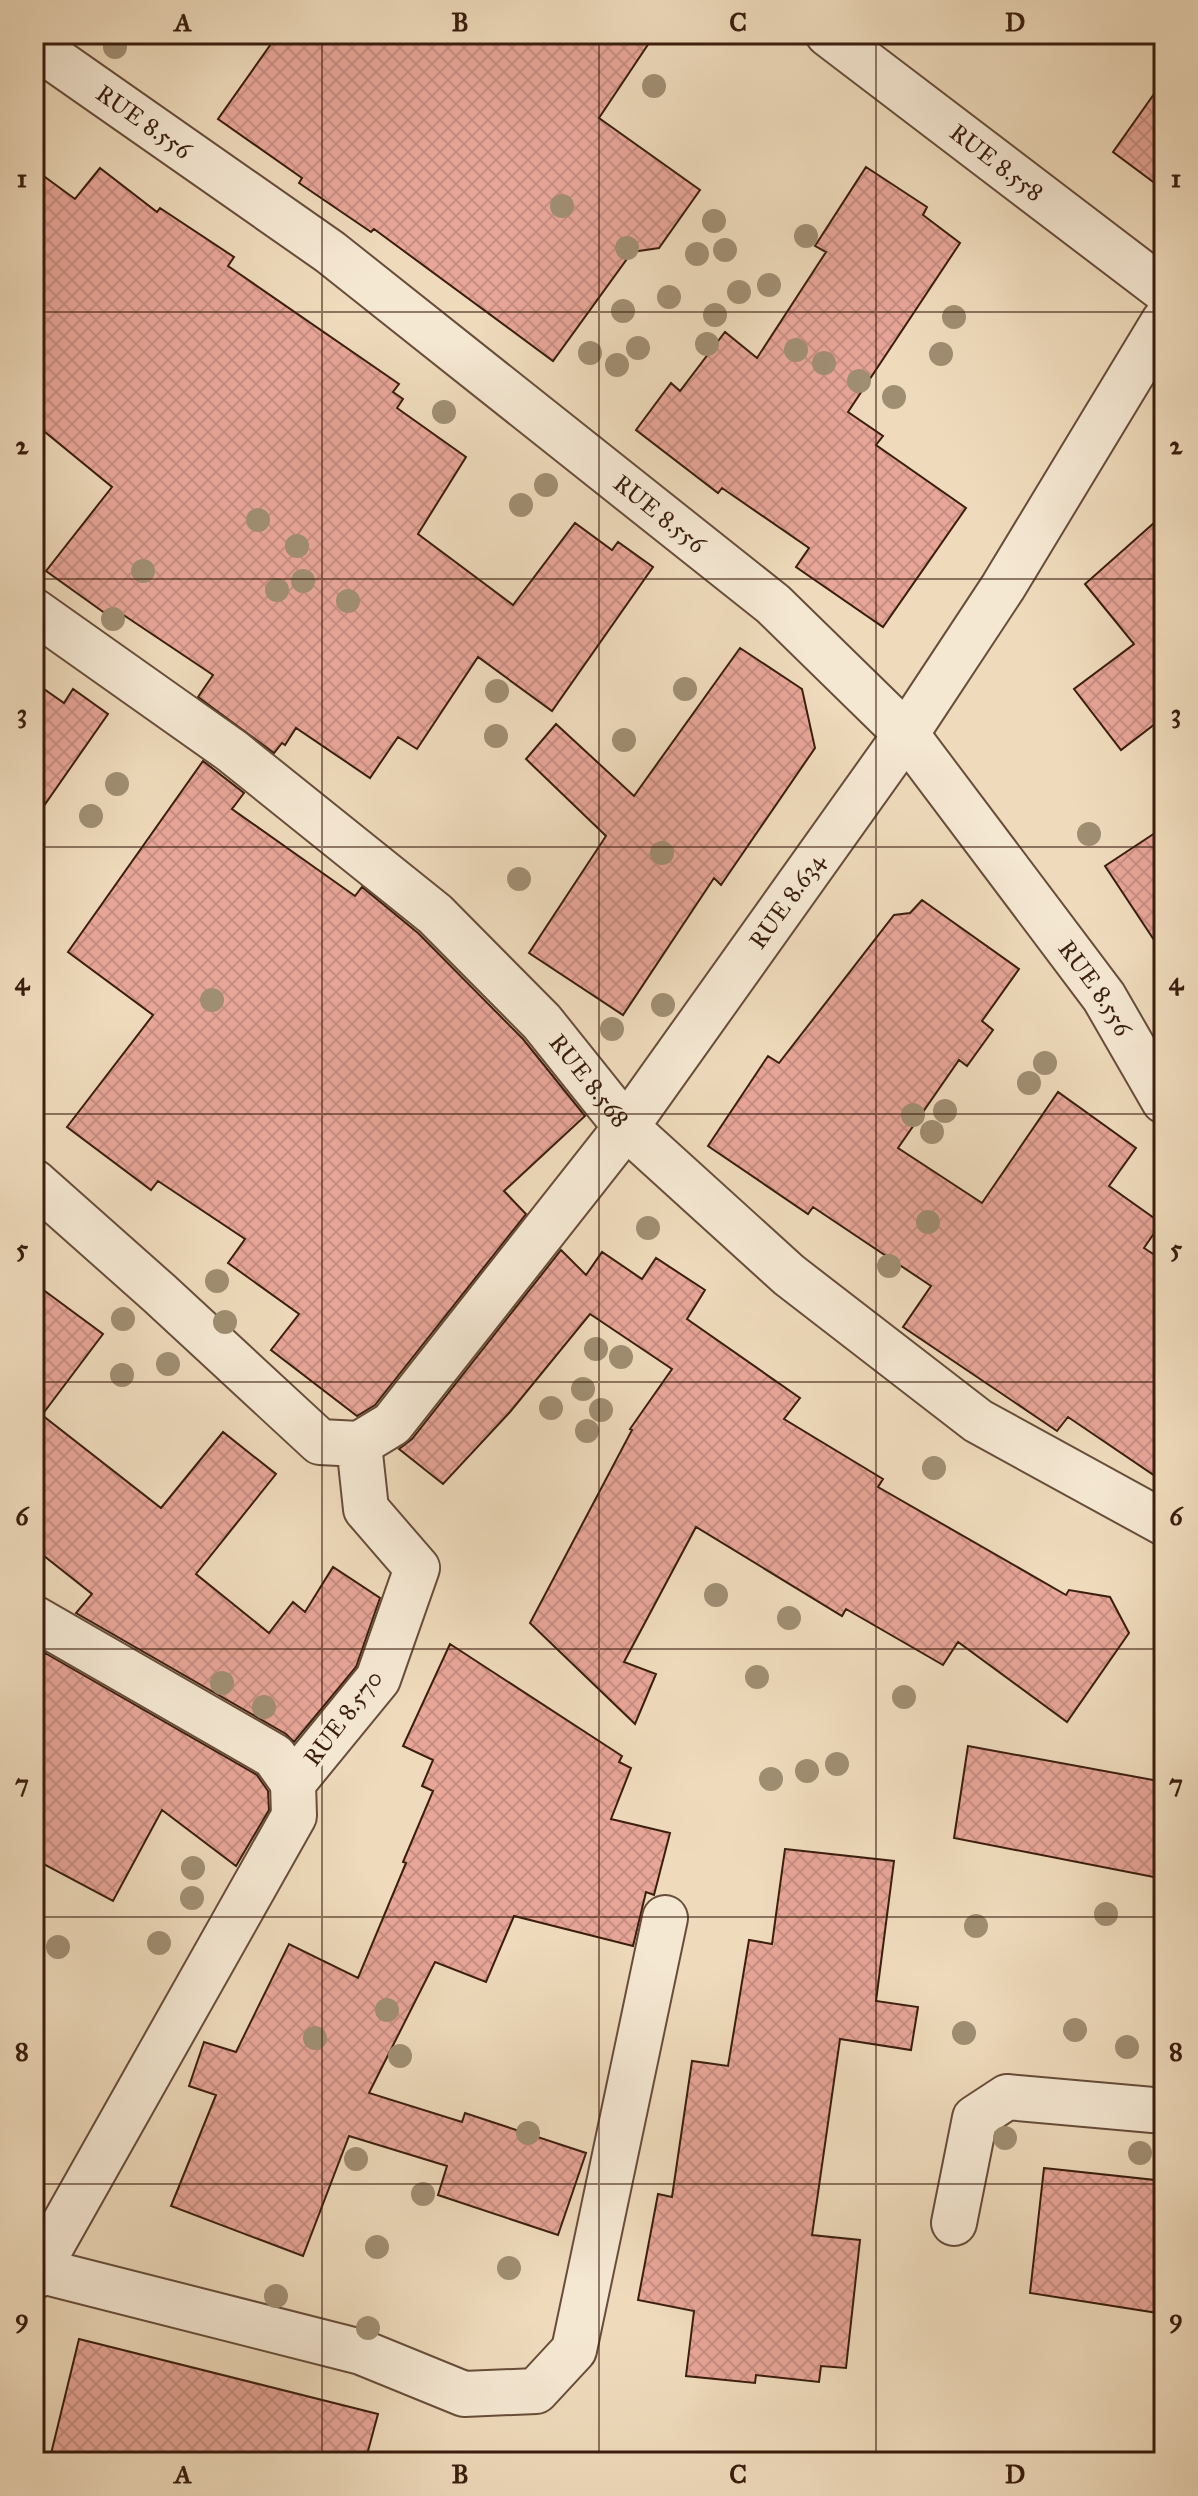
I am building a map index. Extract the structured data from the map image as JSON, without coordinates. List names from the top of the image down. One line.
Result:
{"streets":{"street":["RUE 8.556","RUE 8.558","RUE 8.634","RUE 8.568","RUE 8.570"]},"crossings":[["RUE 8.556","RUE 8.634"],["RUE 8.634","RUE 8.568"],["RUE 8.634","RUE 8.570"]],"grid":{"columns":["A","B","C","D"],"rows":["1","2","3","4","5","6","7","8","9"]}}
